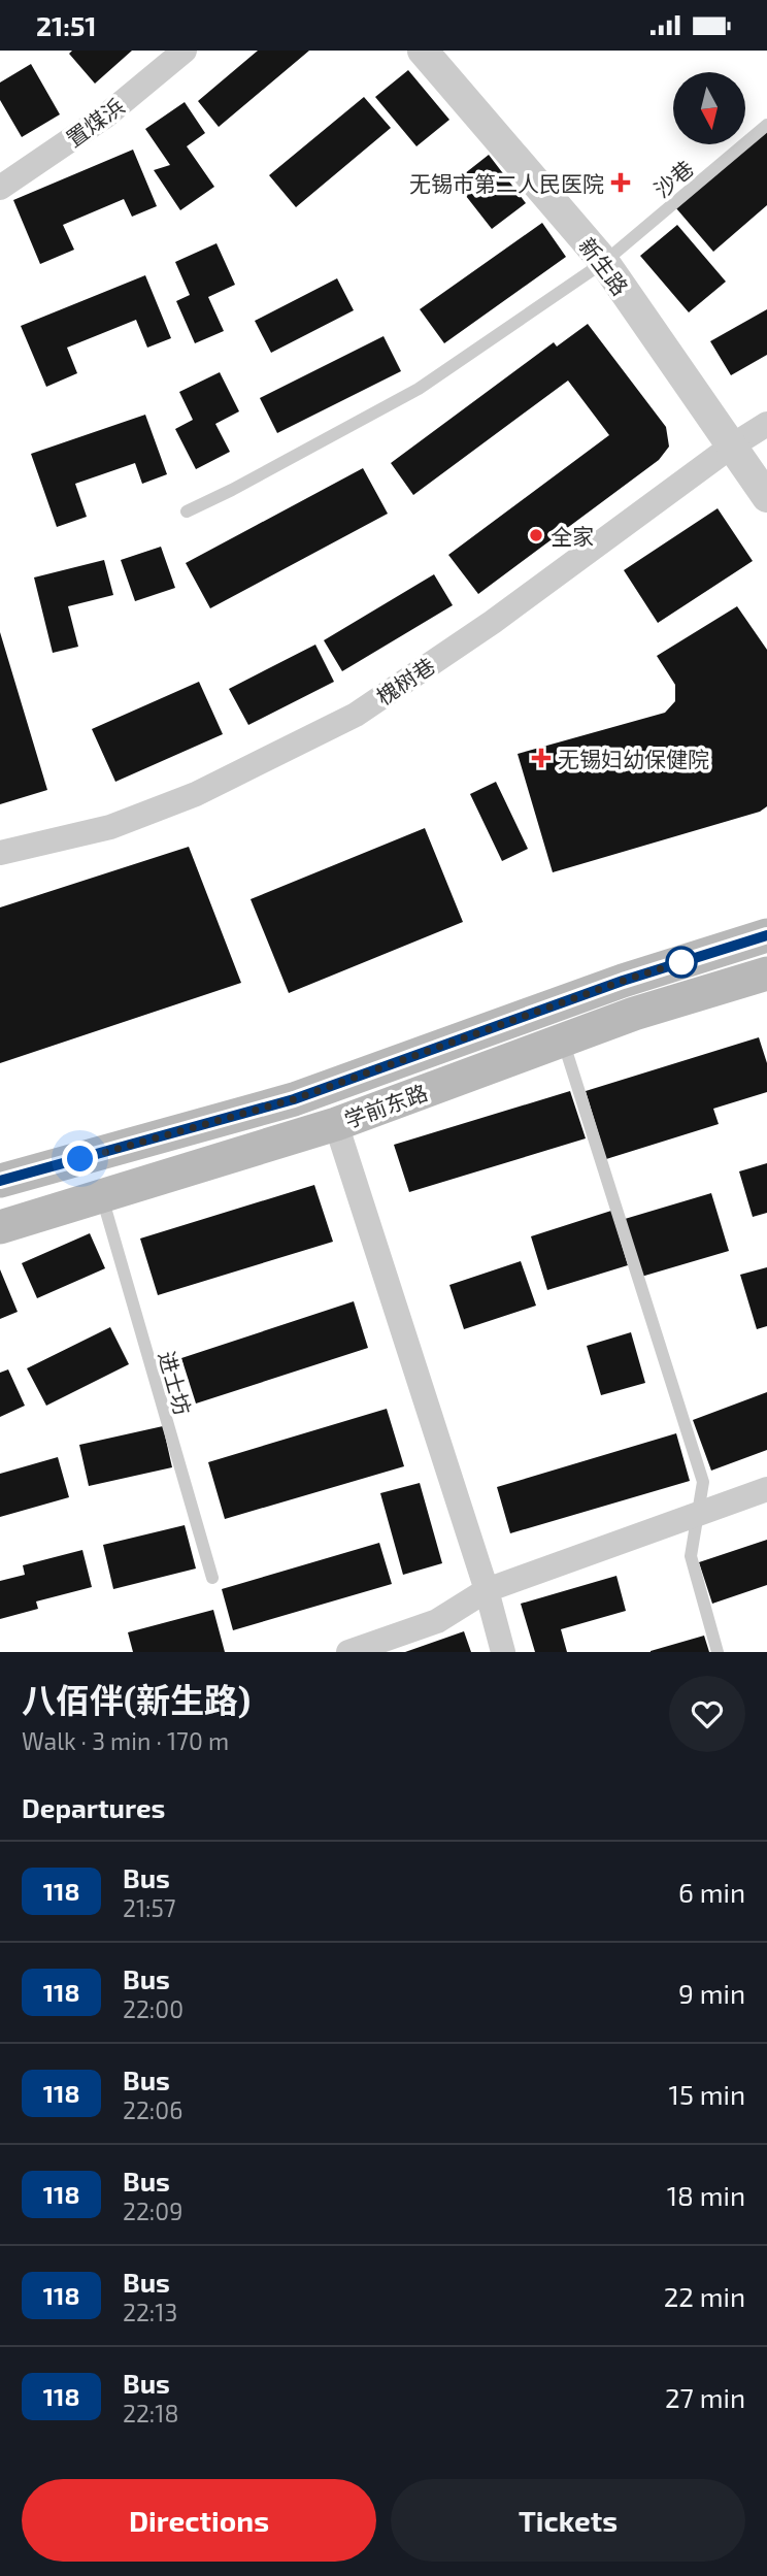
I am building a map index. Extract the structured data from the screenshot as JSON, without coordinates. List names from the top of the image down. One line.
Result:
{"streets":{"main road":["学前东路"],"street":["置煤浜","新生路","槐树巷"],"lane":["沙巷","进士坊"]},"crossings":[["沙巷","新生路"],["新生路","槐树巷"],["学前东路","进士坊"]],"places":{"health":["无锡市第二人民医院","无锡妇幼保健院"],"other":["全家"]},"lines":["bus line 118"],"north":"bottom","page":{"status":"21:51","heading":[["八佰伴(新生路)","Walk · 3 min · 170 m"],"Departures"],"list":[{"mark":"118","name":"Bus","note":"21:57","value":"6 min"},{"mark":"118","name":"Bus","note":"22:00","value":"9 min"},{"mark":"118","name":"Bus","note":"22:06","value":"15 min"},{"mark":"118","name":"Bus","note":"22:09","value":"18 min"},{"mark":"118","name":"Bus","note":"22:13","value":"22 min"},{"mark":"118","name":"Bus","note":"22:18","value":"27 min"}],"buttons":["Directions","Tickets"]}}
